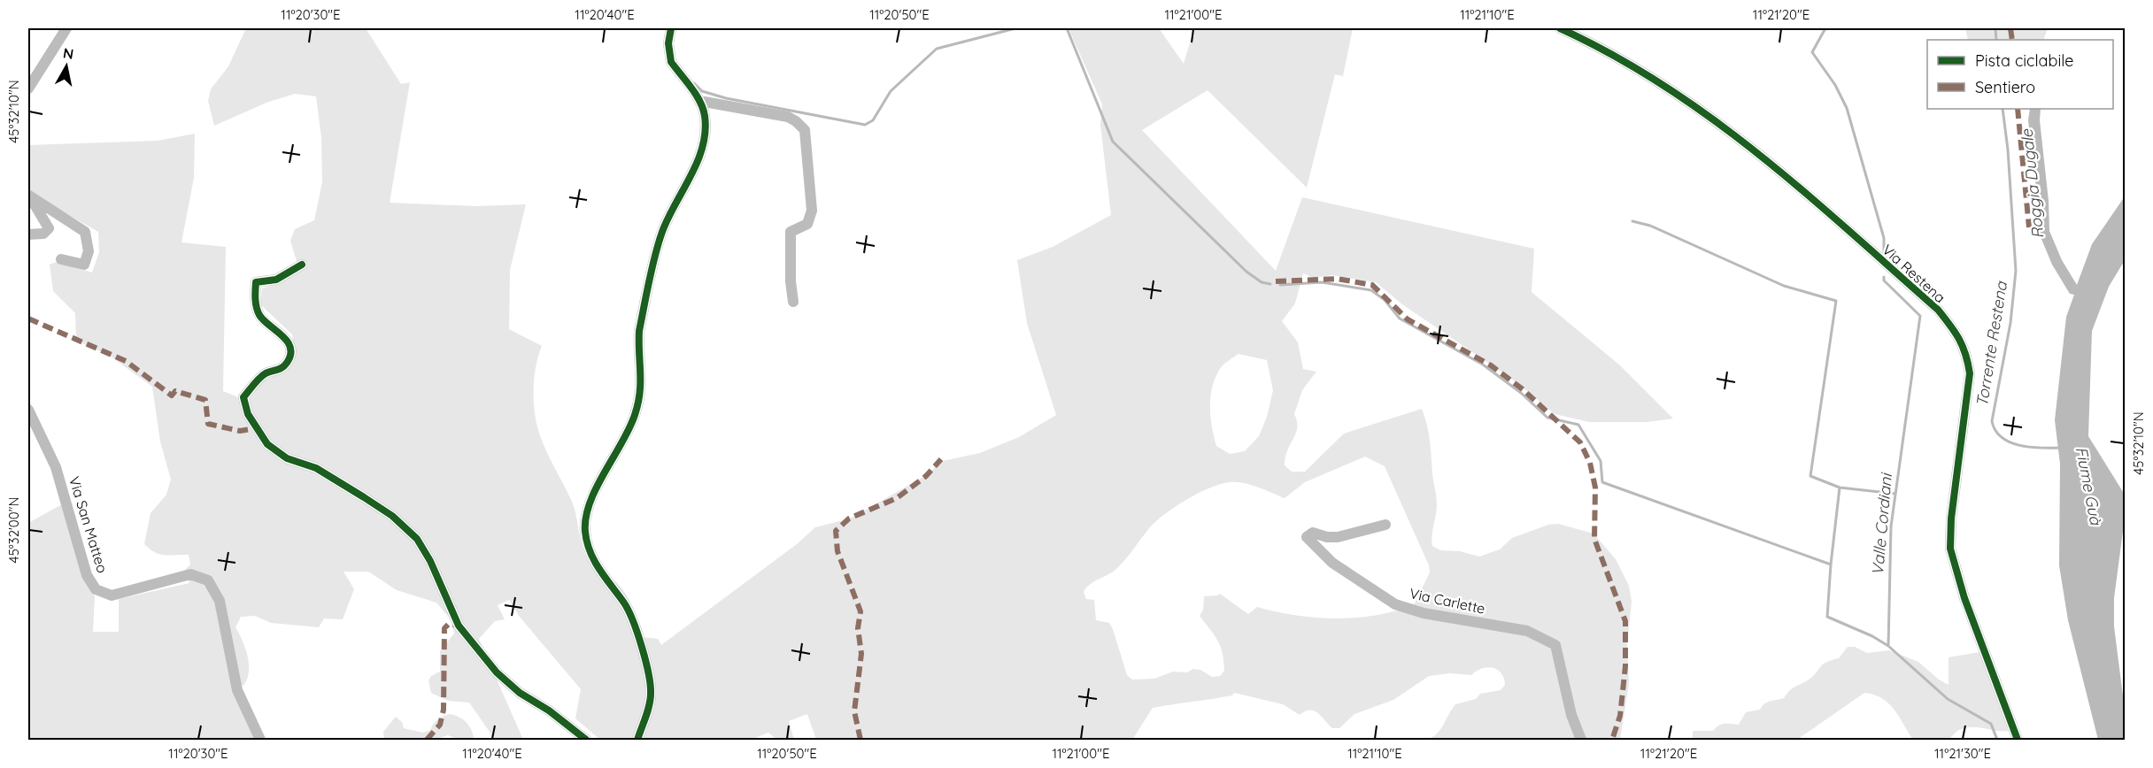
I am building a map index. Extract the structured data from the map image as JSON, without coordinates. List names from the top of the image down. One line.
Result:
{"streets":{"street":["Via Restena","Via San Matteo","Via Carlette"]},"water":["Roggia Dugale","Torrente Restena","Fiume Guà","Valle Cordiani"],"legend":["Pista ciclabile","Sentiero"],"north":"top","coordinates":["11°20'30\"E","11°20'40\"E","11°20'50\"E","11°21'00\"E","11°21'10\"E","11°21'20\"E","45°32'10\"N","45°32'00\"N","11°21'30\"E"]}
